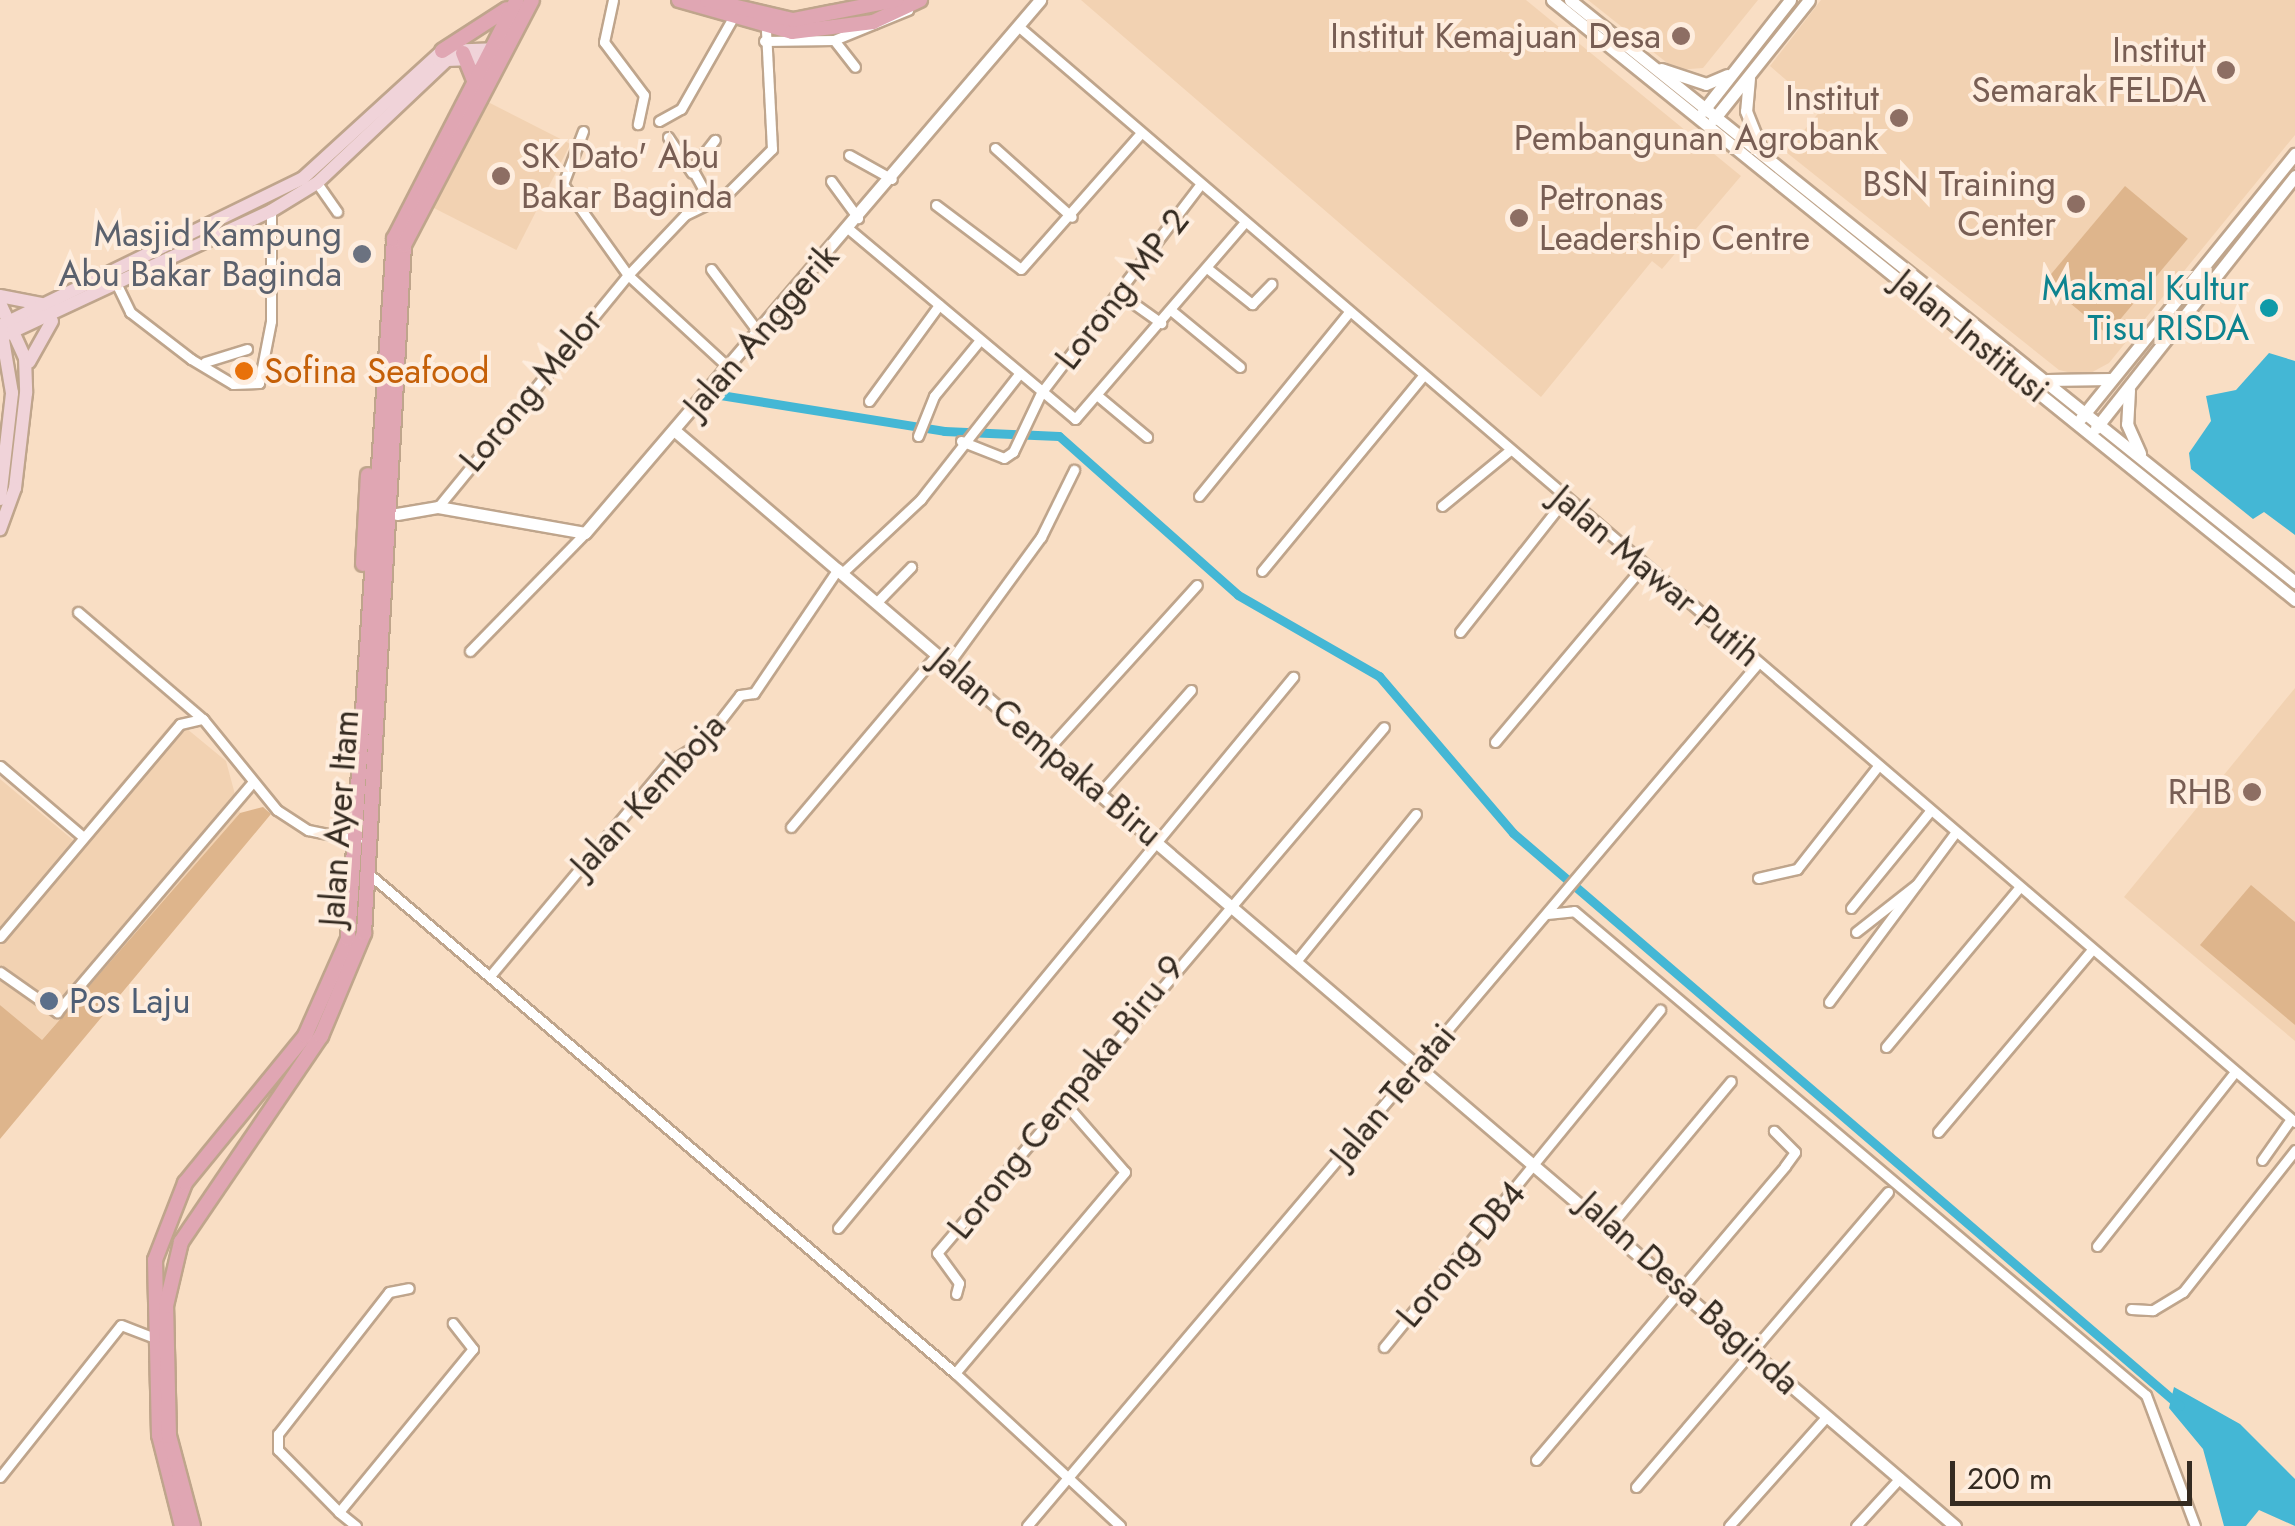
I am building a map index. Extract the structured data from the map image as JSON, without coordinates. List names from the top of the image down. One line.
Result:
{"streets":{"main road":["Jalan Ayer Itam"],"street":["Lorong MP 2","Jalan Anggerik","Jalan Institusi","Lorong Melor","Jalan Mawar Putih","Jalan Cempaka Biru","Jalan Kemboja","Jalan Teratai","Lorong Cempaka Biru 9","Lorong DB4","Jalan Desa Baginda"]},"crossings":[["Lorong MP 2","Jalan Mawar Putih"],["Lorong MP 2","Jalan Kemboja"],["Jalan Anggerik","Jalan Mawar Putih"],["Jalan Anggerik","Jalan Cempaka Biru"],["Jalan Mawar Putih","Jalan Teratai"],["Jalan Cempaka Biru","Jalan Kemboja"],["Jalan Cempaka Biru","Jalan Teratai"],["Jalan Cempaka Biru","Lorong Cempaka Biru 9"],["Jalan Cempaka Biru","Jalan Desa Baginda"],["Jalan Teratai","Jalan Desa Baginda"],["Lorong DB4","Jalan Desa Baginda"]],"places":["Institut Kemajuan Desa","Institut Semarak FELDA","Institut Pembangunan Agrobank","SK Dato' Abu Bakar Baginda","BSN Training Center","Petronas Leadership Centre","Masjid Kampung Abu Bakar Baginda","Makmal Kultur Tisu RISDA","Sofina Seafood","RHB","Pos Laju"],"scale_bar":"200 m"}
